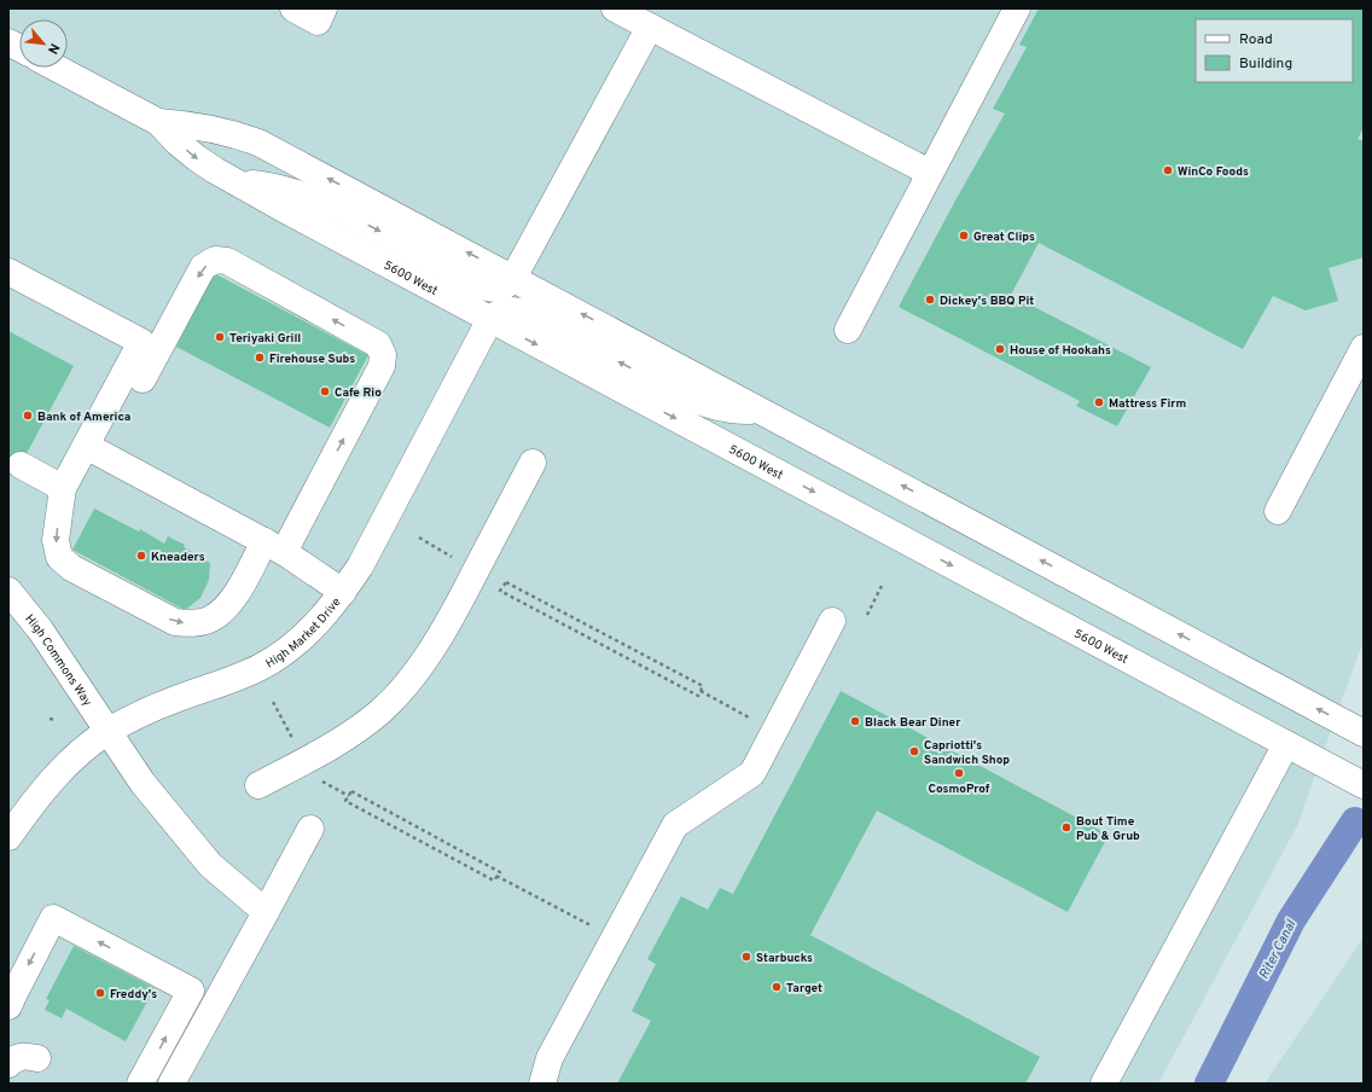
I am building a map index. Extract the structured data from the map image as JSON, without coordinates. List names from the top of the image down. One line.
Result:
{"streets":{"main road":["5600 West","High Market Drive","High Commons Way"]},"crossings":[["5600 West","High Market Drive"],["High Market Drive","High Commons Way"]],"water":["Riter Canal"],"places":["WinCo Foods","Great Clips","Dickey's BBQ Pit","Teriyaki Grill","House of Hookahs","Firehouse Subs","Cafe Rio","Mattress Firm","Bank of America","Kneaders","Black Bear Diner","Capriotti's Sandwich Shop","CosmoProf","Bout Time Pub & Grub","Starbucks","Target","Freddy's"],"legend":["Road","Building"],"north":"bottom right"}
